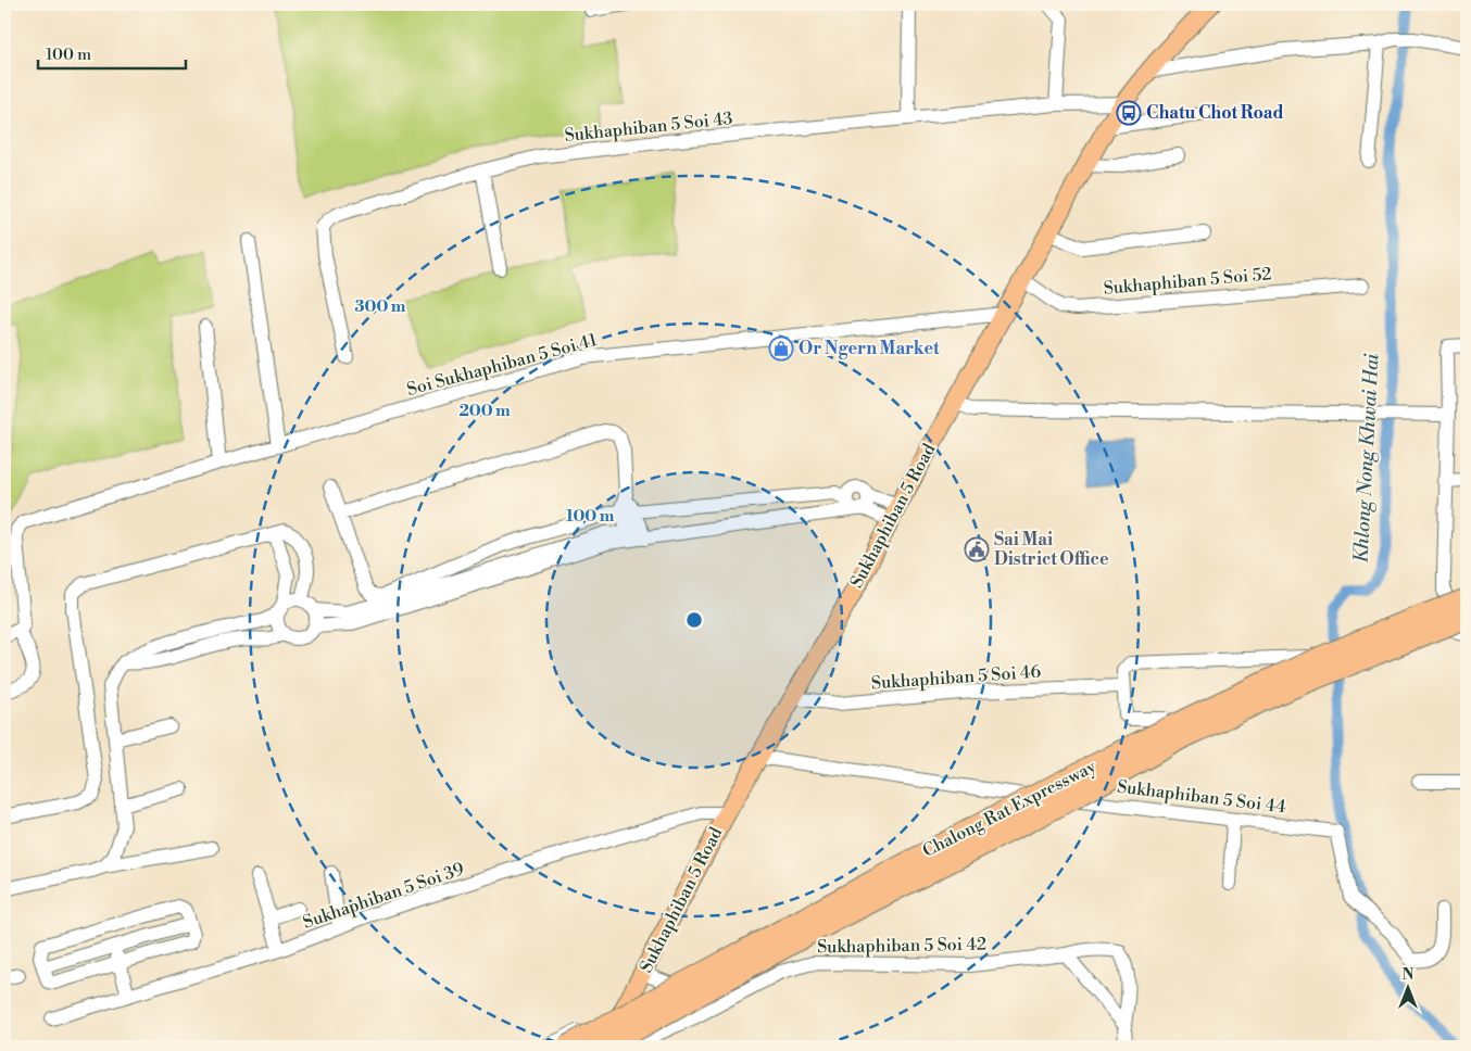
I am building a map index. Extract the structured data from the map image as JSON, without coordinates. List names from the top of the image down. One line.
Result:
{"streets":{"highway":["Chalong Rat Expressway"],"main road":["Sukhaphiban 5 Road"],"street":["Sukhaphiban 5 Soi 43","Sukhaphiban 5 Soi 52","Soi Sukhaphiban 5 Soi 41","Sukhaphiban 5 Soi 46","Sukhaphiban 5 Soi 44","Sukhaphiban 5 Soi 39","Sukhaphiban 5 Soi 42"]},"crossings":[["Sukhaphiban 5 Soi 43","Sukhaphiban 5 Road"],["Sukhaphiban 5 Soi 52","Sukhaphiban 5 Road"],["Soi Sukhaphiban 5 Soi 41","Sukhaphiban 5 Road"],["Sukhaphiban 5 Road","Sukhaphiban 5 Soi 46"],["Sukhaphiban 5 Road","Sukhaphiban 5 Soi 44"],["Sukhaphiban 5 Road","Chalong Rat Expressway"],["Sukhaphiban 5 Road","Sukhaphiban 5 Soi 39"]],"water":["Khlong Nong Khwai Hai"],"places":{"bus stop":["Chatu Chot Road"],"shop":["Or Ngern Market"],"public building":["Sai Mai District Office"]},"scale_bar":"100 m","north":"top","rings":["300 m","200 m","100 m"]}
